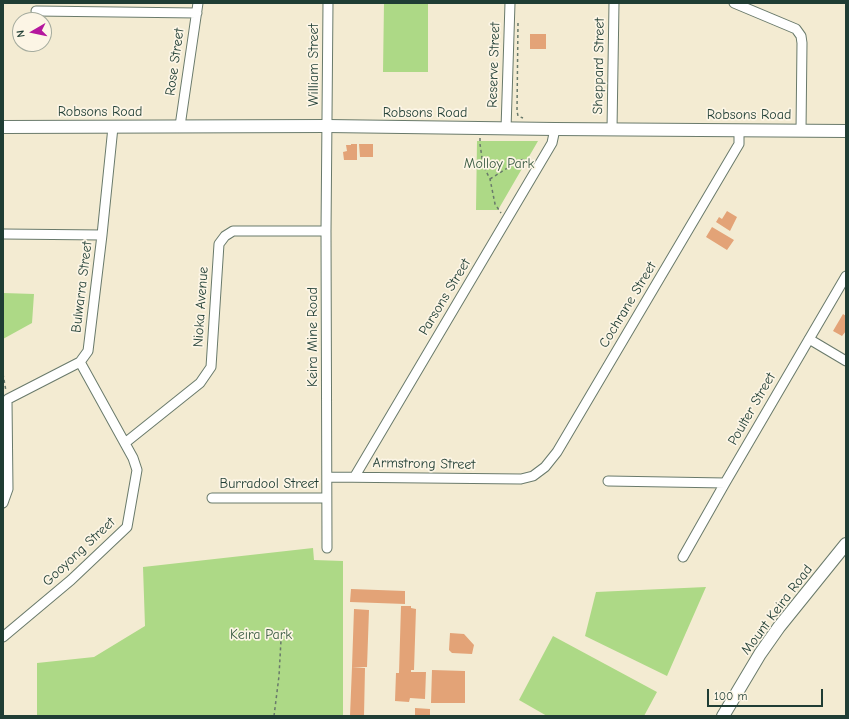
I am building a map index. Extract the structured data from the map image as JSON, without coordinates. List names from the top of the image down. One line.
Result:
{"streets":{"main road":["Robsons Road","Mount Keira Road"],"street":["Rose Street","William Street","Reserve Street","Sheppard Street","Bulwarra Street","Parsons Street","Cochrane Street","Nioka Avenue","Keira Mine Road","Poulter Street","Armstrong Street","Burradool Street","Gooyong Street"]},"crossings":[["Rose Street","Robsons Road"],["William Street","Robsons Road"],["William Street","Keira Mine Road"],["Reserve Street","Robsons Road"],["Sheppard Street","Robsons Road"],["Robsons Road","Bulwarra Street"],["Robsons Road","Parsons Street"],["Robsons Road","Cochrane Street"],["Robsons Road","Keira Mine Road"],["Bulwarra Street","Gooyong Street"],["Parsons Street","Armstrong Street"],["Cochrane Street","Armstrong Street"],["Nioka Avenue","Keira Mine Road"],["Nioka Avenue","Gooyong Street"],["Keira Mine Road","Armstrong Street"],["Keira Mine Road","Burradool Street"]],"parks":["Molloy Park","Keira Park"],"scale_bar":"100 m","north":"left"}
